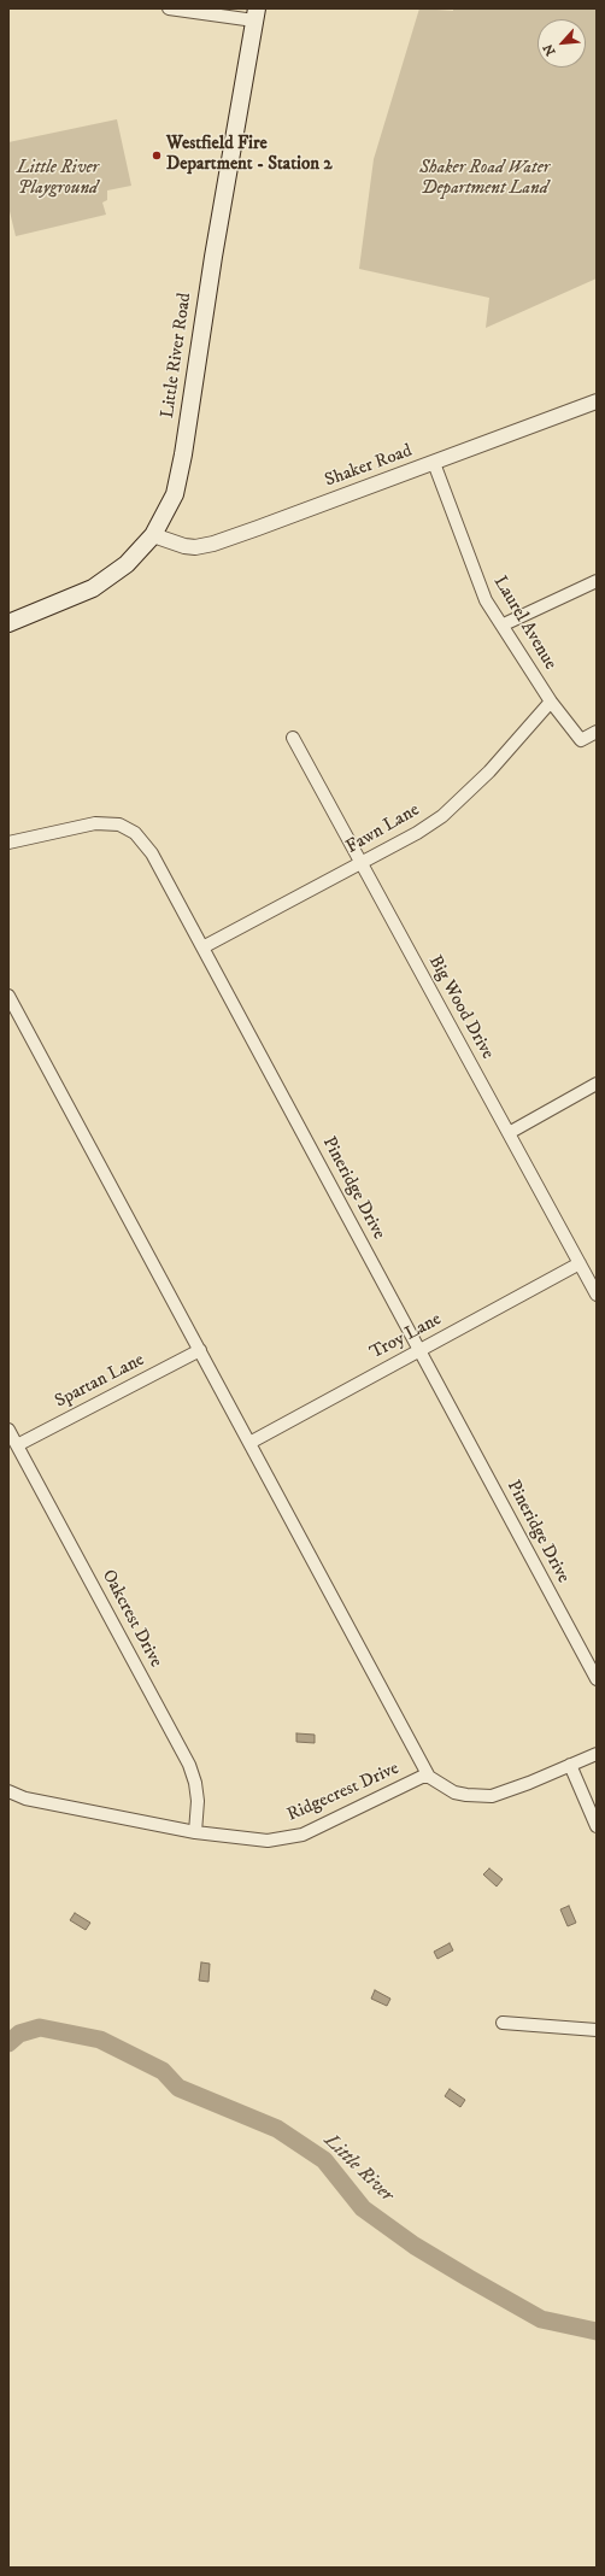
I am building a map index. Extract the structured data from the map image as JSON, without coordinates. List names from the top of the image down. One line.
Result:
{"streets":{"main road":["Little River Road"],"street":["Shaker Road","Laurel Avenue","Fawn Lane","Big Wood Drive","Pineridge Drive","Troy Lane","Spartan Lane","Oakcrest Drive","Ridgecrest Drive"]},"crossings":[["Little River Road","Shaker Road"],["Shaker Road","Laurel Avenue"],["Laurel Avenue","Fawn Lane"],["Fawn Lane","Big Wood Drive"],["Fawn Lane","Pineridge Drive"],["Big Wood Drive","Troy Lane"],["Pineridge Drive","Troy Lane"],["Spartan Lane","Oakcrest Drive"],["Oakcrest Drive","Ridgecrest Drive"]],"water":["Little River"],"parks":["Little River Playground","Shaker Road Water Department Land"],"places":["Westfield Fire Department - Station 2"],"north":"bottom left"}
